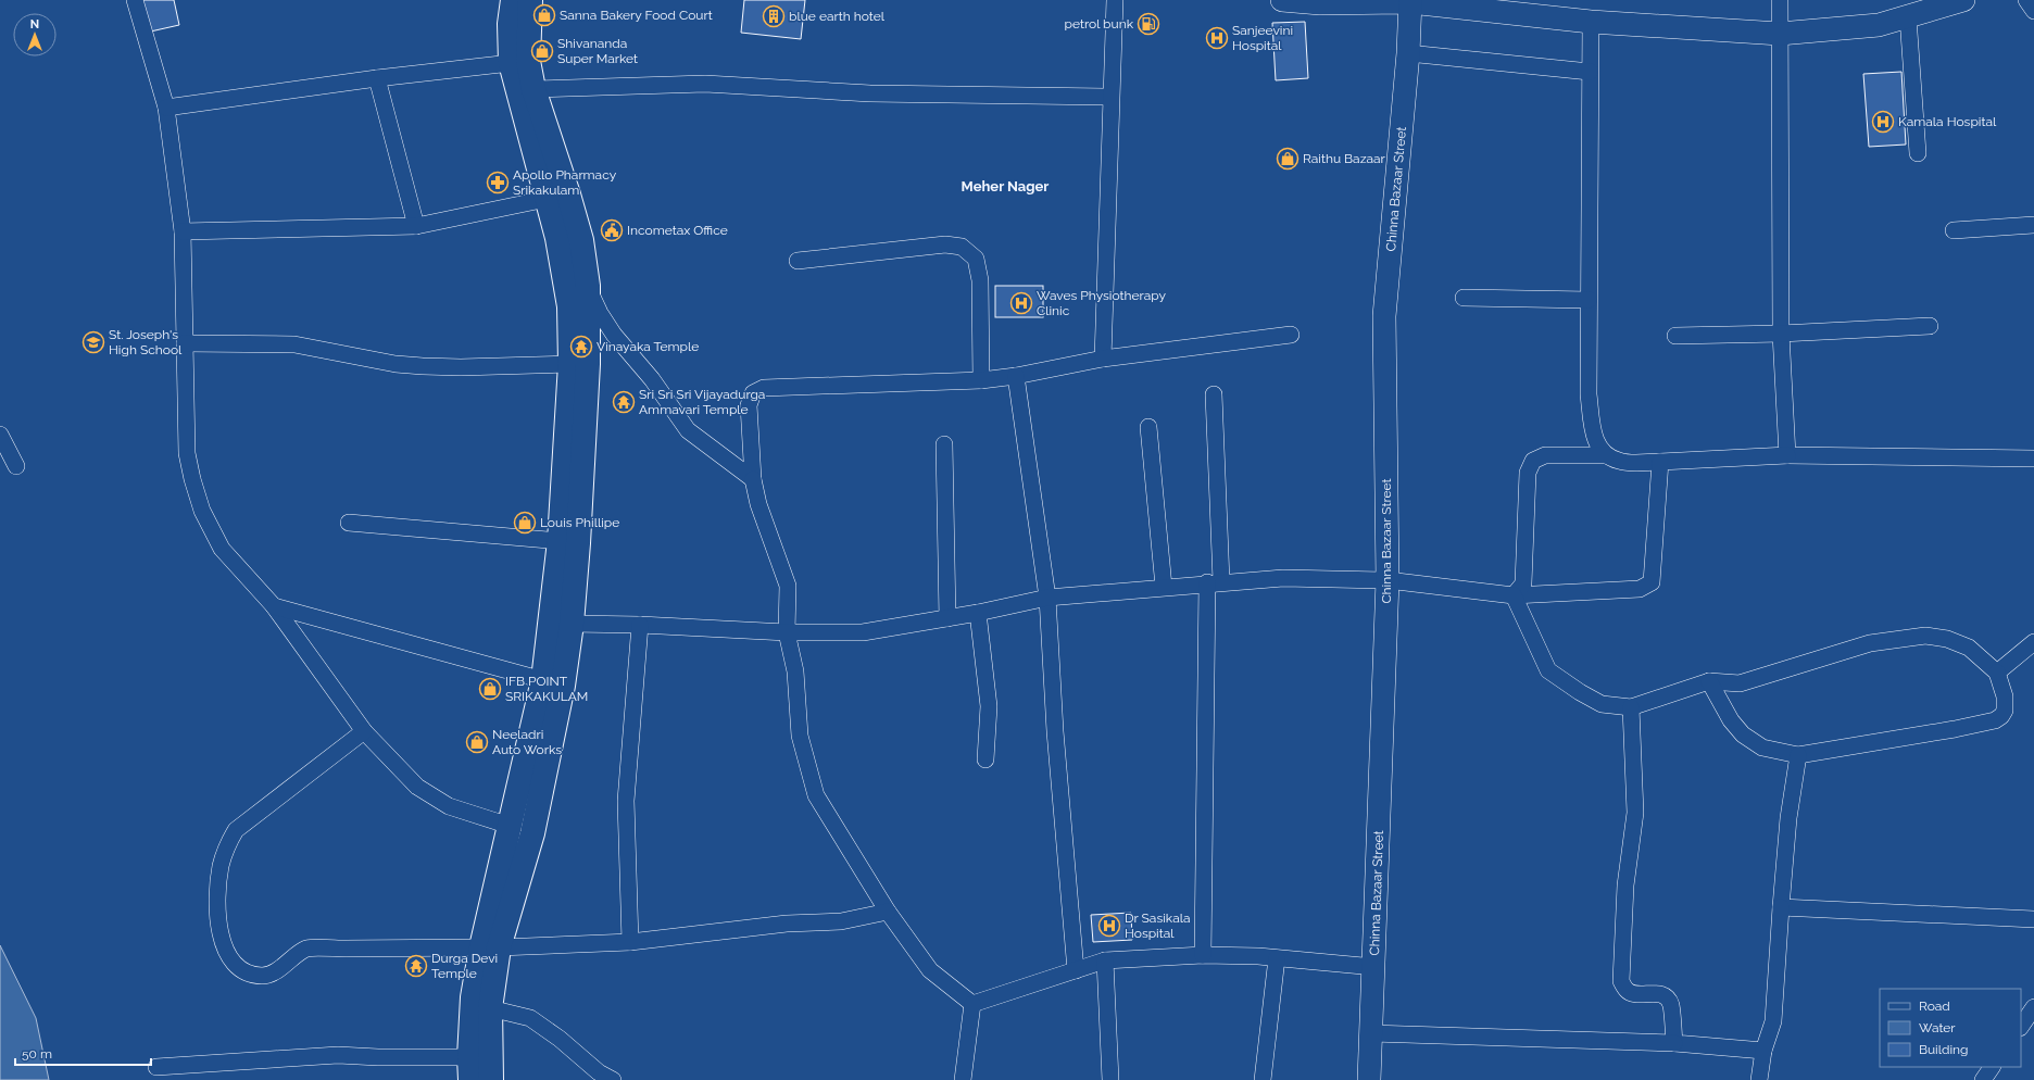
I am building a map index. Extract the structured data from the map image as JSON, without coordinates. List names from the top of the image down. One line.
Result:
{"streets":{"street":["Chinna Bazaar Street"]},"districts":["Meher Nager"],"places":{"shop":["Sanna Bakery Food Court","Shivananda Super Market","Raithu Bazaar","Louis Phillipe","IFB POINT SRIKAKULAM","Neeladri Auto Works"],"building":["blue earth hotel"],"fuel station":["petrol bunk"],"hospital":["Sanjeevini Hospital","Kamala Hospital","Waves Physiotherapy Clinic","Dr Sasikala Hospital"],"pharmacy":["Apollo Pharmacy Srikakulam"],"public building":["Incometax Office"],"school or university":["St. Joseph's High School"],"temple":["Vinayaka Temple","Sri Sri Sri Vijayadurga Ammavari Temple","Durga Devi Temple"]},"legend":["Road","Water","Building"],"scale_bar":"50 m","north":"top"}
